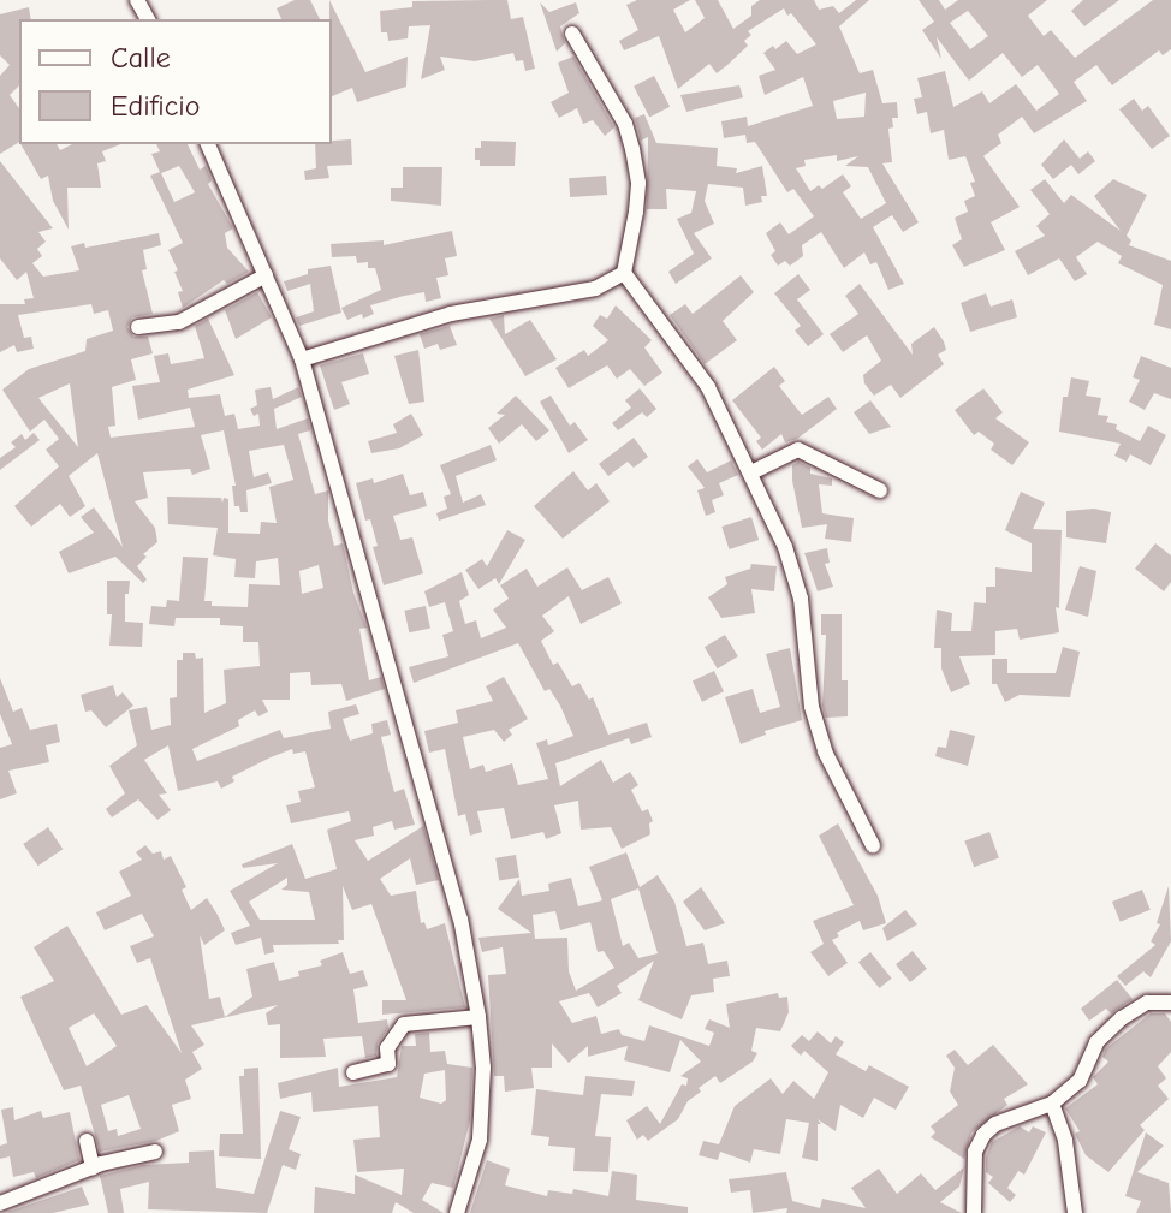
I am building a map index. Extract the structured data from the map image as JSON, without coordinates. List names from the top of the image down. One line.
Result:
{"legend":["Calle","Edificio"]}
